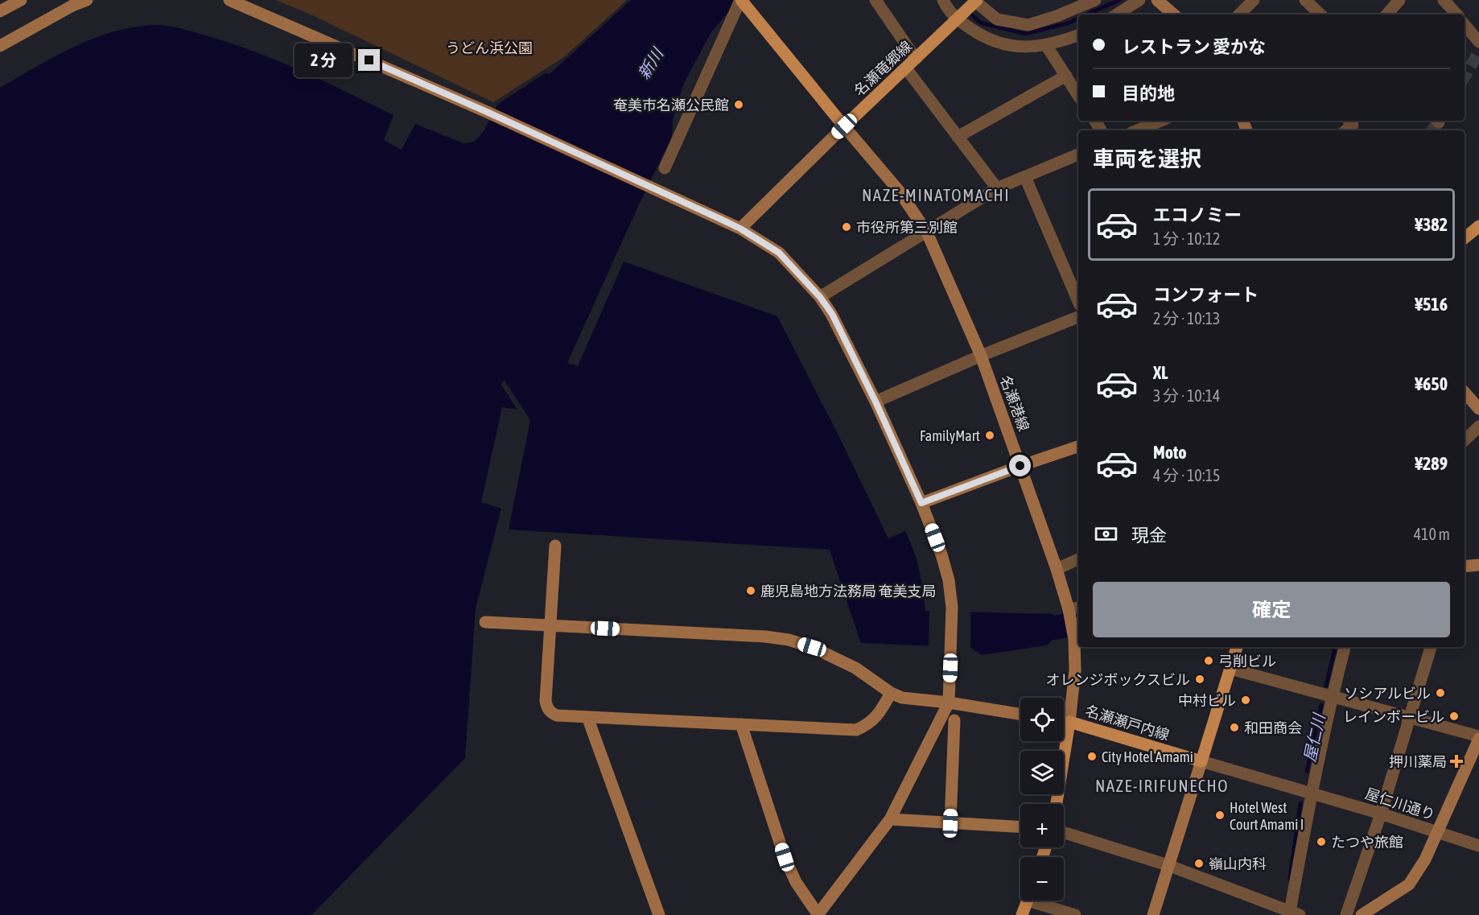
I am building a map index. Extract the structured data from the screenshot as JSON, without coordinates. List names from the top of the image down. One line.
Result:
{"streets":{"main road":["名瀬竜郷線","名瀬瀬戸内線"],"street":["名瀬港線","屋仁川通り"]},"crossings":[["名瀬竜郷線","名瀬港線"],["名瀬港線","名瀬瀬戸内線"],["名瀬瀬戸内線","屋仁川通り"]],"districts":["NAZE-MINATOMACHI","NAZE-IRIFUNECHO"],"water":["新川","屋仁川"],"parks":["うどん浜公園"],"places":{"other":["奄美市名瀬公民館","市役所第三別館","FamilyMart","鹿児島地方法務局 奄美支局","弓削ビル","オレンジボックスビル","ソシアルビル","中村ビル","レインボービル","和田商会","City Hotel Amami","Hotel West Court Amami I","たつや旅館","嶺山内科"],"health":["押川薬局"]},"page":{"banner":["レストラン 愛かな","目的地"],"bubble":"2 分","heading":"車両を選択","list":[{"name":"エコノミー","note":"1 分 · 10:12","value":"¥382"},{"name":"コンフォート","note":"2 分 · 10:13","value":"¥516"},{"name":"XL","note":"3 分 · 10:14","value":"¥650"},{"name":"Moto","note":"4 分 · 10:15","value":"¥289"}],"pay":["現金","410 m"],"buttons":"確定","map_buttons":["+","−"]}}
